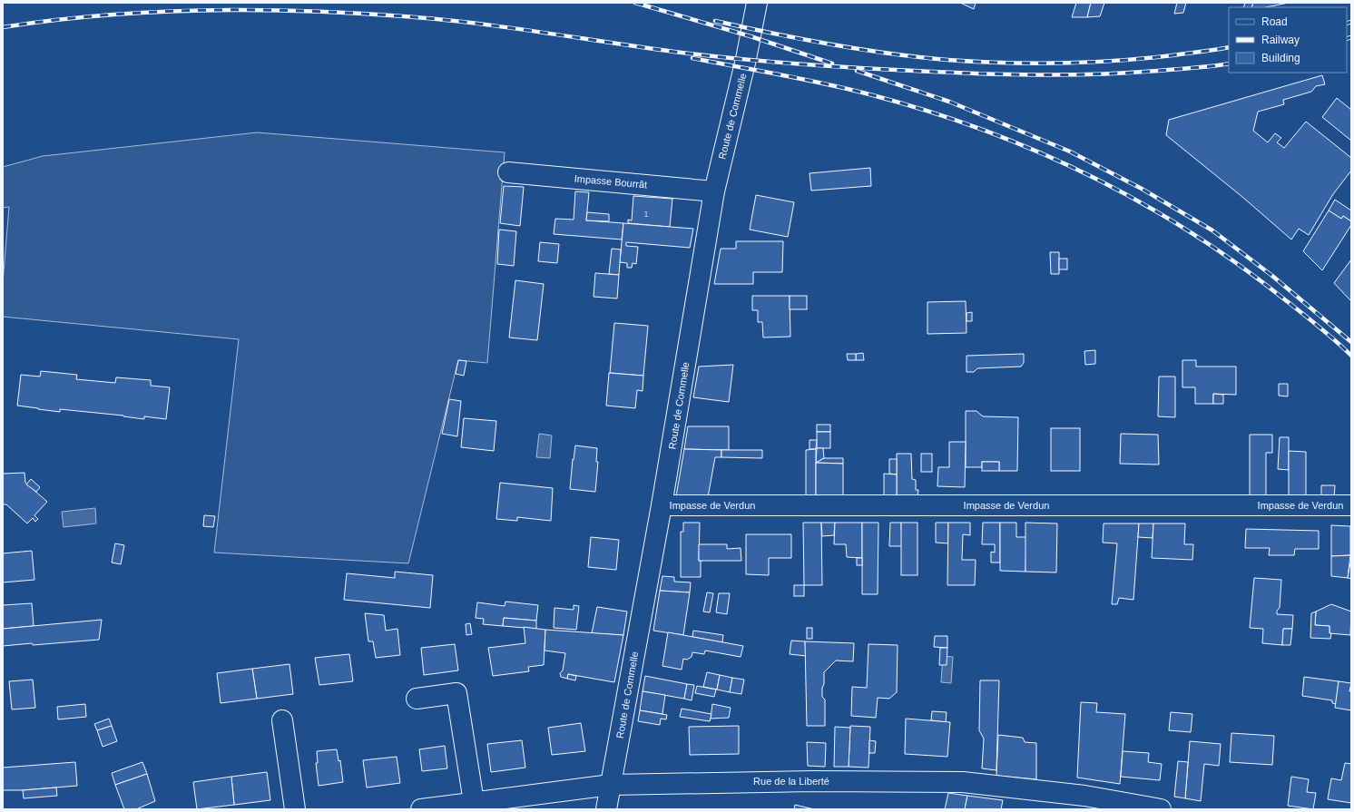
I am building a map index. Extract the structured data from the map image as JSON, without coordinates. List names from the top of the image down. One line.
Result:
{"streets":{"street":["Route de Commelle","Impasse Bourrât","Impasse de Verdun","Rue de la Liberté"]},"crossings":[["Route de Commelle","Impasse Bourrât"],["Route de Commelle","Impasse de Verdun"],["Route de Commelle","Rue de la Liberté"]],"house_numbers":["1"],"legend":["Road","Railway","Building"]}
